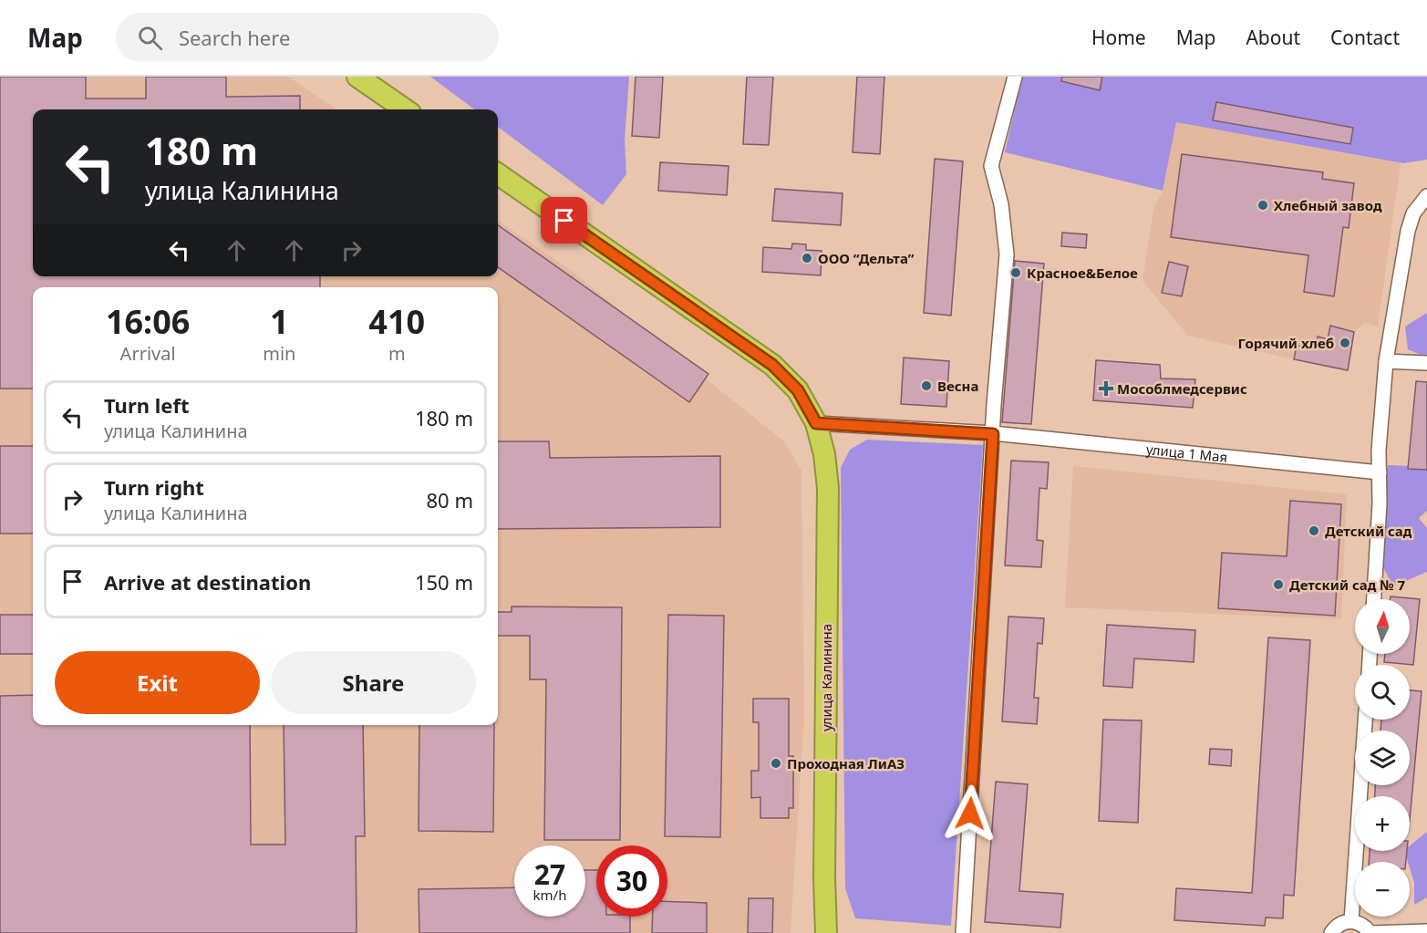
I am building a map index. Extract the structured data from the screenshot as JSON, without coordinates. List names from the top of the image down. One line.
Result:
{"streets":{"highway":["улица Калинина"],"street":["улица 1 Мая"]},"places":{"other":["Хлебный завод","ООО “Дельта”","Красное&Белое","Горячий хлеб","Весна","Детский сад","Детский сад № 7","Проходная ЛиАЗ"],"health":["Мособлмедсервис"]},"north":"top","page":{"header":"Map","search":"Search here","nav":["Home","Map","About","Contact"],"turn":["180 m","улица Калинина"],"eta":["16:06","Arrival","1","min","410","m"],"list":[{"name":"Turn left","note":"улица Калинина","value":"180 m"},{"name":"Turn right","note":"улица Калинина","value":"80 m"},{"name":"Arrive at destination","value":"150 m"}],"map_buttons":["+","−"],"buttons":["Exit","Share"],"speed":"27 km/h","limit":"30"}}
